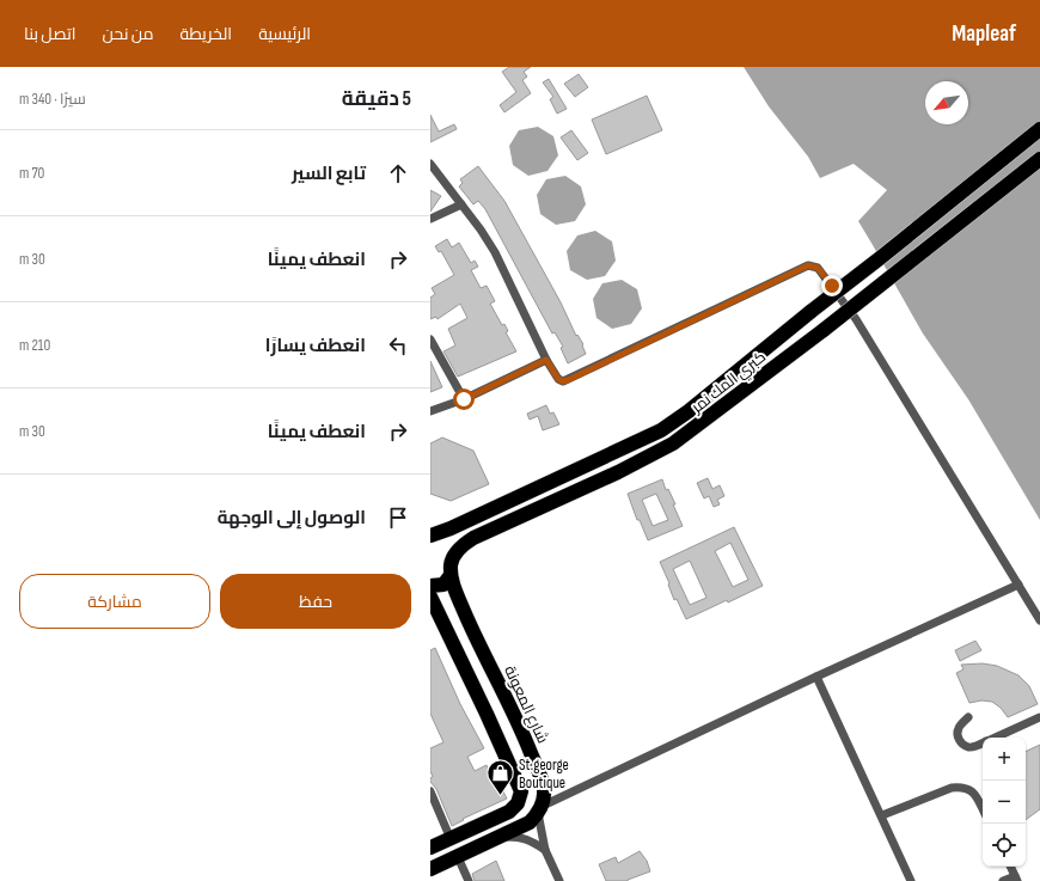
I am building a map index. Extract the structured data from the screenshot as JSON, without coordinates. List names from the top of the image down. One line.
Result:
{"streets":{"highway":["كبري المك نمر","شارع المعونة"]},"crossings":[["كبري المك نمر","شارع المعونة"]],"places":{"shop":["St.george Boutique"]},"north":"bottom left","page":{"header":"Mapleaf","nav":["الرئيسية","الخريطة","من نحن","اتصل بنا"],"heading":["5 دقيقة","سيرًا · 340 m"],"list":[["تابع السير","70 m"],["انعطف يمينًا","30 m"],["انعطف يسارًا","210 m"],["انعطف يمينًا","30 m"],"الوصول إلى الوجهة"],"buttons":["حفظ","مشاركة"],"map_buttons":["+","−"]}}
